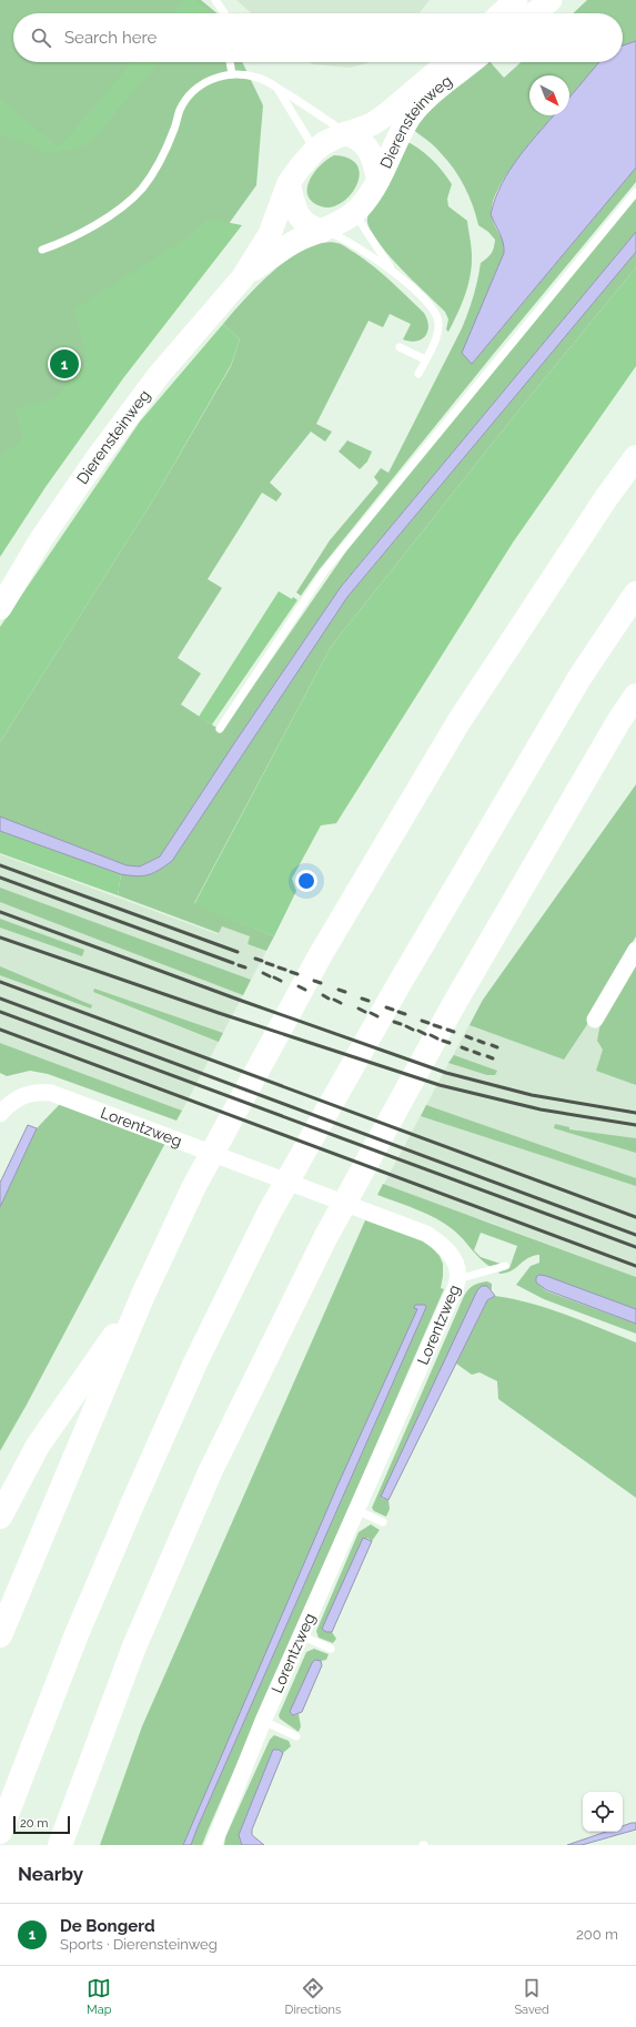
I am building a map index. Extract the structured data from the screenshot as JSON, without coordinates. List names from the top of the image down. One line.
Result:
{"streets":{"main road":["Dierensteinweg"],"street":["Lorentzweg"]},"scale_bar":"20 m","north":"bottom right","page":{"search":"Search here","pins":"1","scale":"20 m","heading":"Nearby","list":[{"mark":"1","name":"De Bongerd","note":"Sports · Dierensteinweg","value":"200 m"}],"nav":["Map","Directions","Saved"]}}
